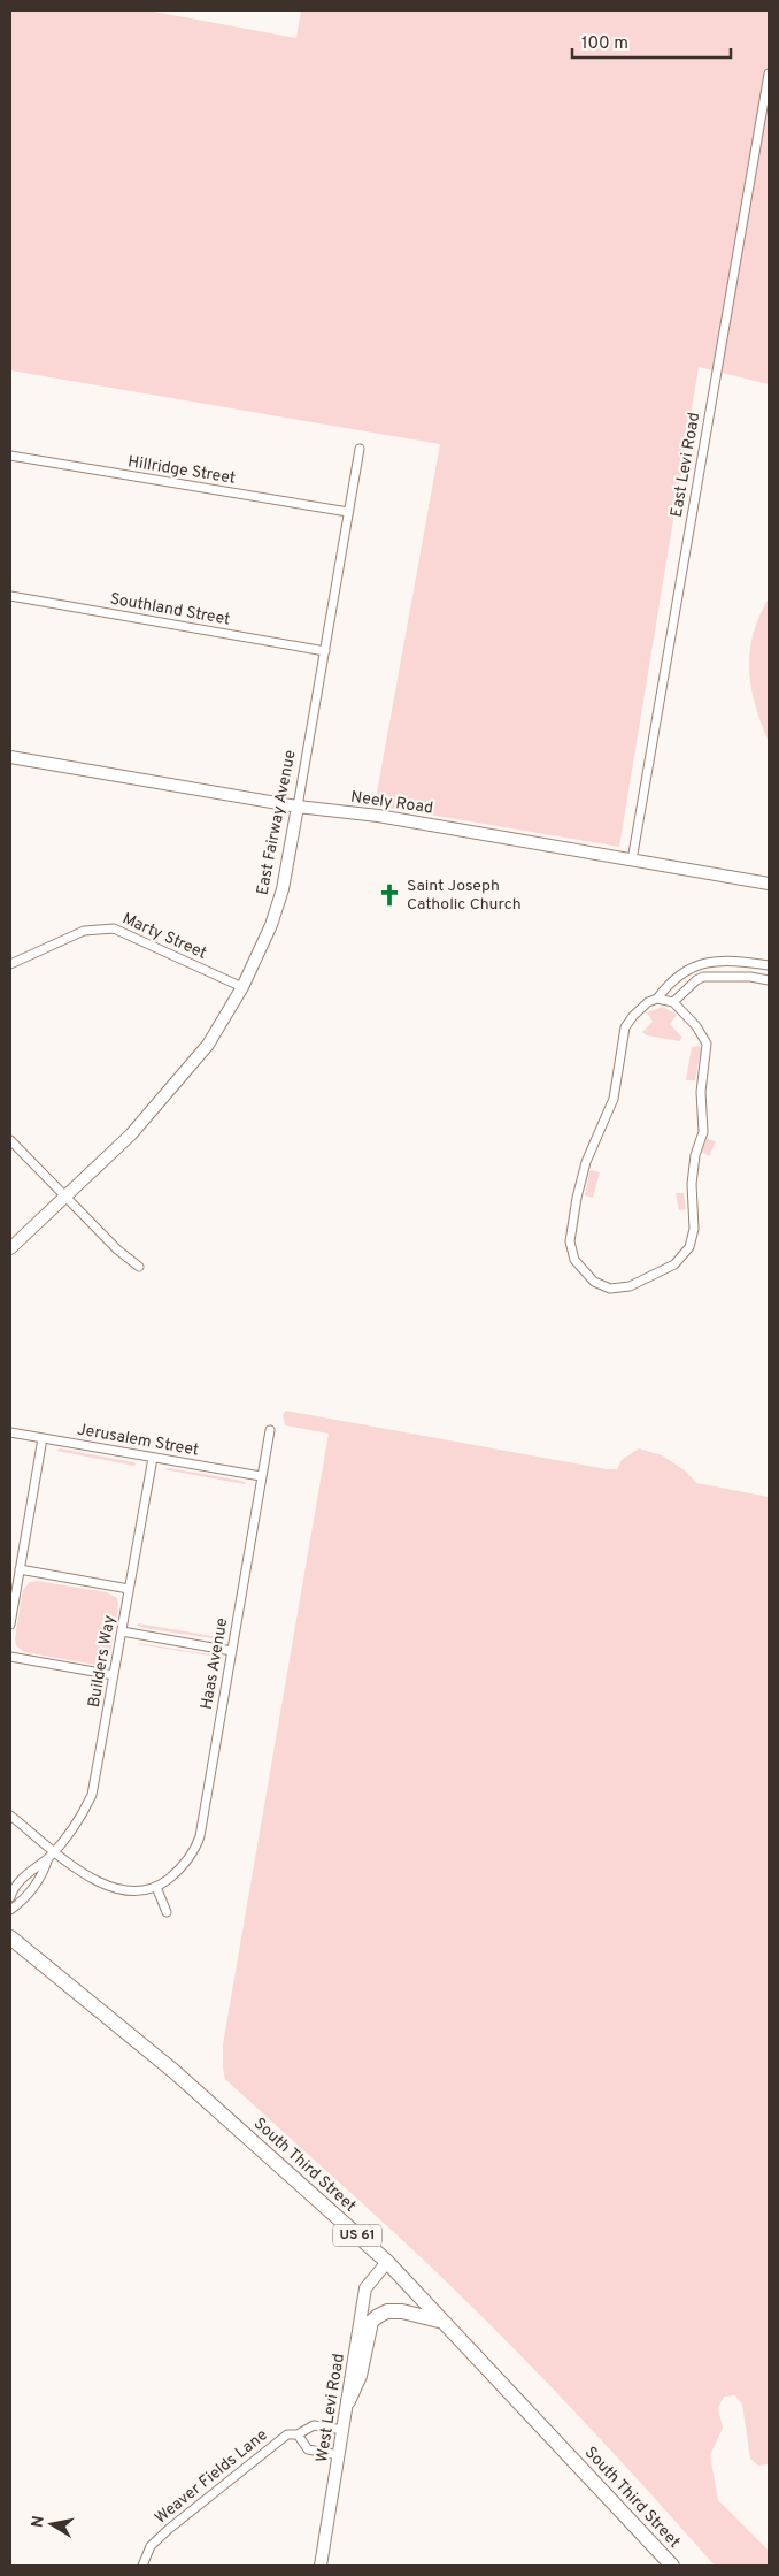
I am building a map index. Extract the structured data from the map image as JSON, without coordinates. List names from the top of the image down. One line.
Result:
{"streets":{"highway":["South Third Street","US 61"],"street":["East Levi Road","Hillridge Street","Southland Street","Neely Road","East Fairway Avenue","Marty Street","Jerusalem Street","Builders Way","Haas Avenue","West Levi Road","Weaver Fields Lane"]},"crossings":[["East Levi Road","Neely Road"],["Hillridge Street","East Fairway Avenue"],["Southland Street","East Fairway Avenue"],["Neely Road","East Fairway Avenue"],["East Fairway Avenue","Marty Street"],["Jerusalem Street","Builders Way"],["Jerusalem Street","Haas Avenue"],["South Third Street","West Levi Road"],["West Levi Road","Weaver Fields Lane"]],"places":{"church":["Saint Joseph Catholic Church"]},"scale_bar":"100 m","north":"left"}
